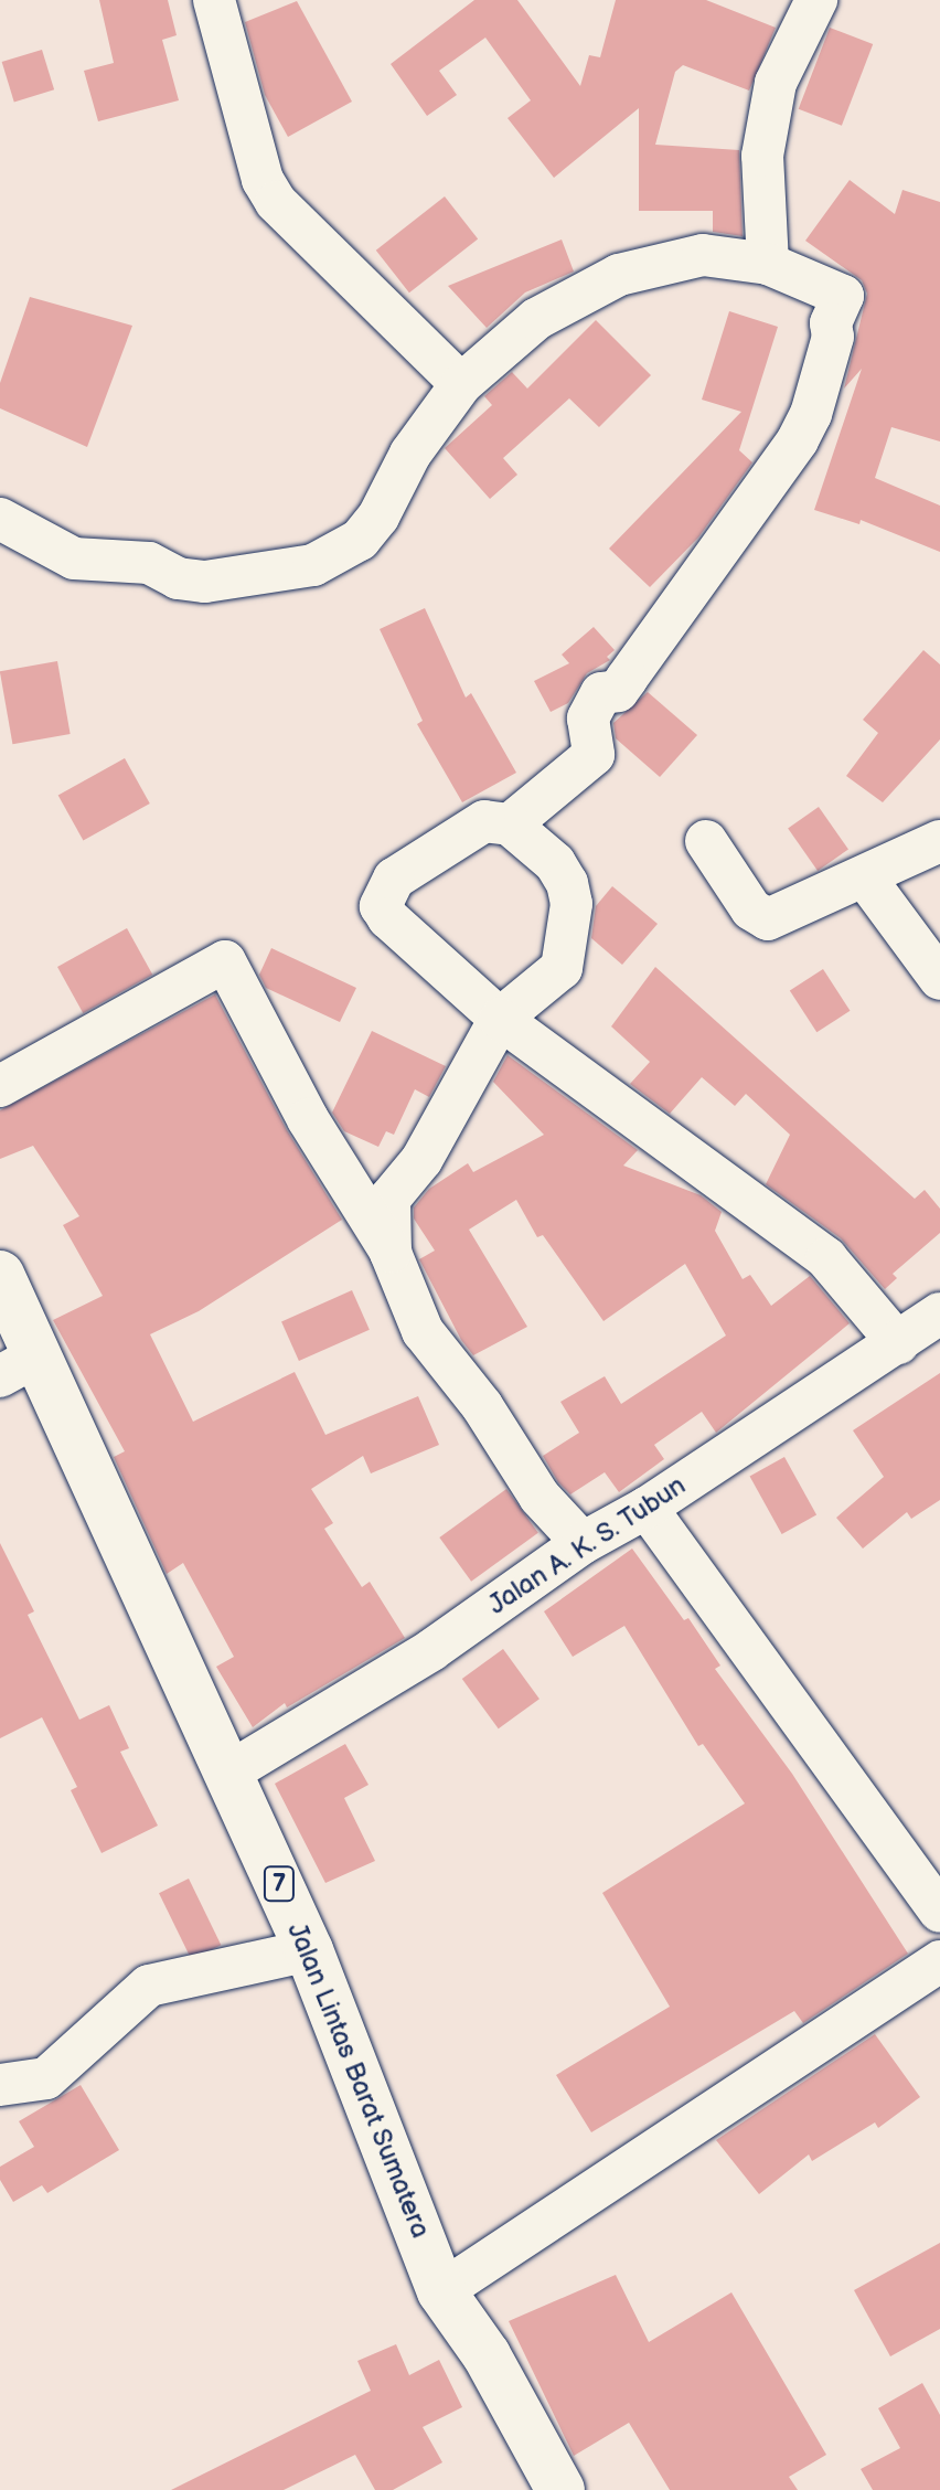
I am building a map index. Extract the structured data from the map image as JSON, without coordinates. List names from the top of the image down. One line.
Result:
{"streets":{"highway":["7","Jalan Lintas Barat Sumatera"],"street":["Jalan A. K. S. Tubun"]},"crossings":[["Jalan A. K. S. Tubun","Jalan Lintas Barat Sumatera"]]}
